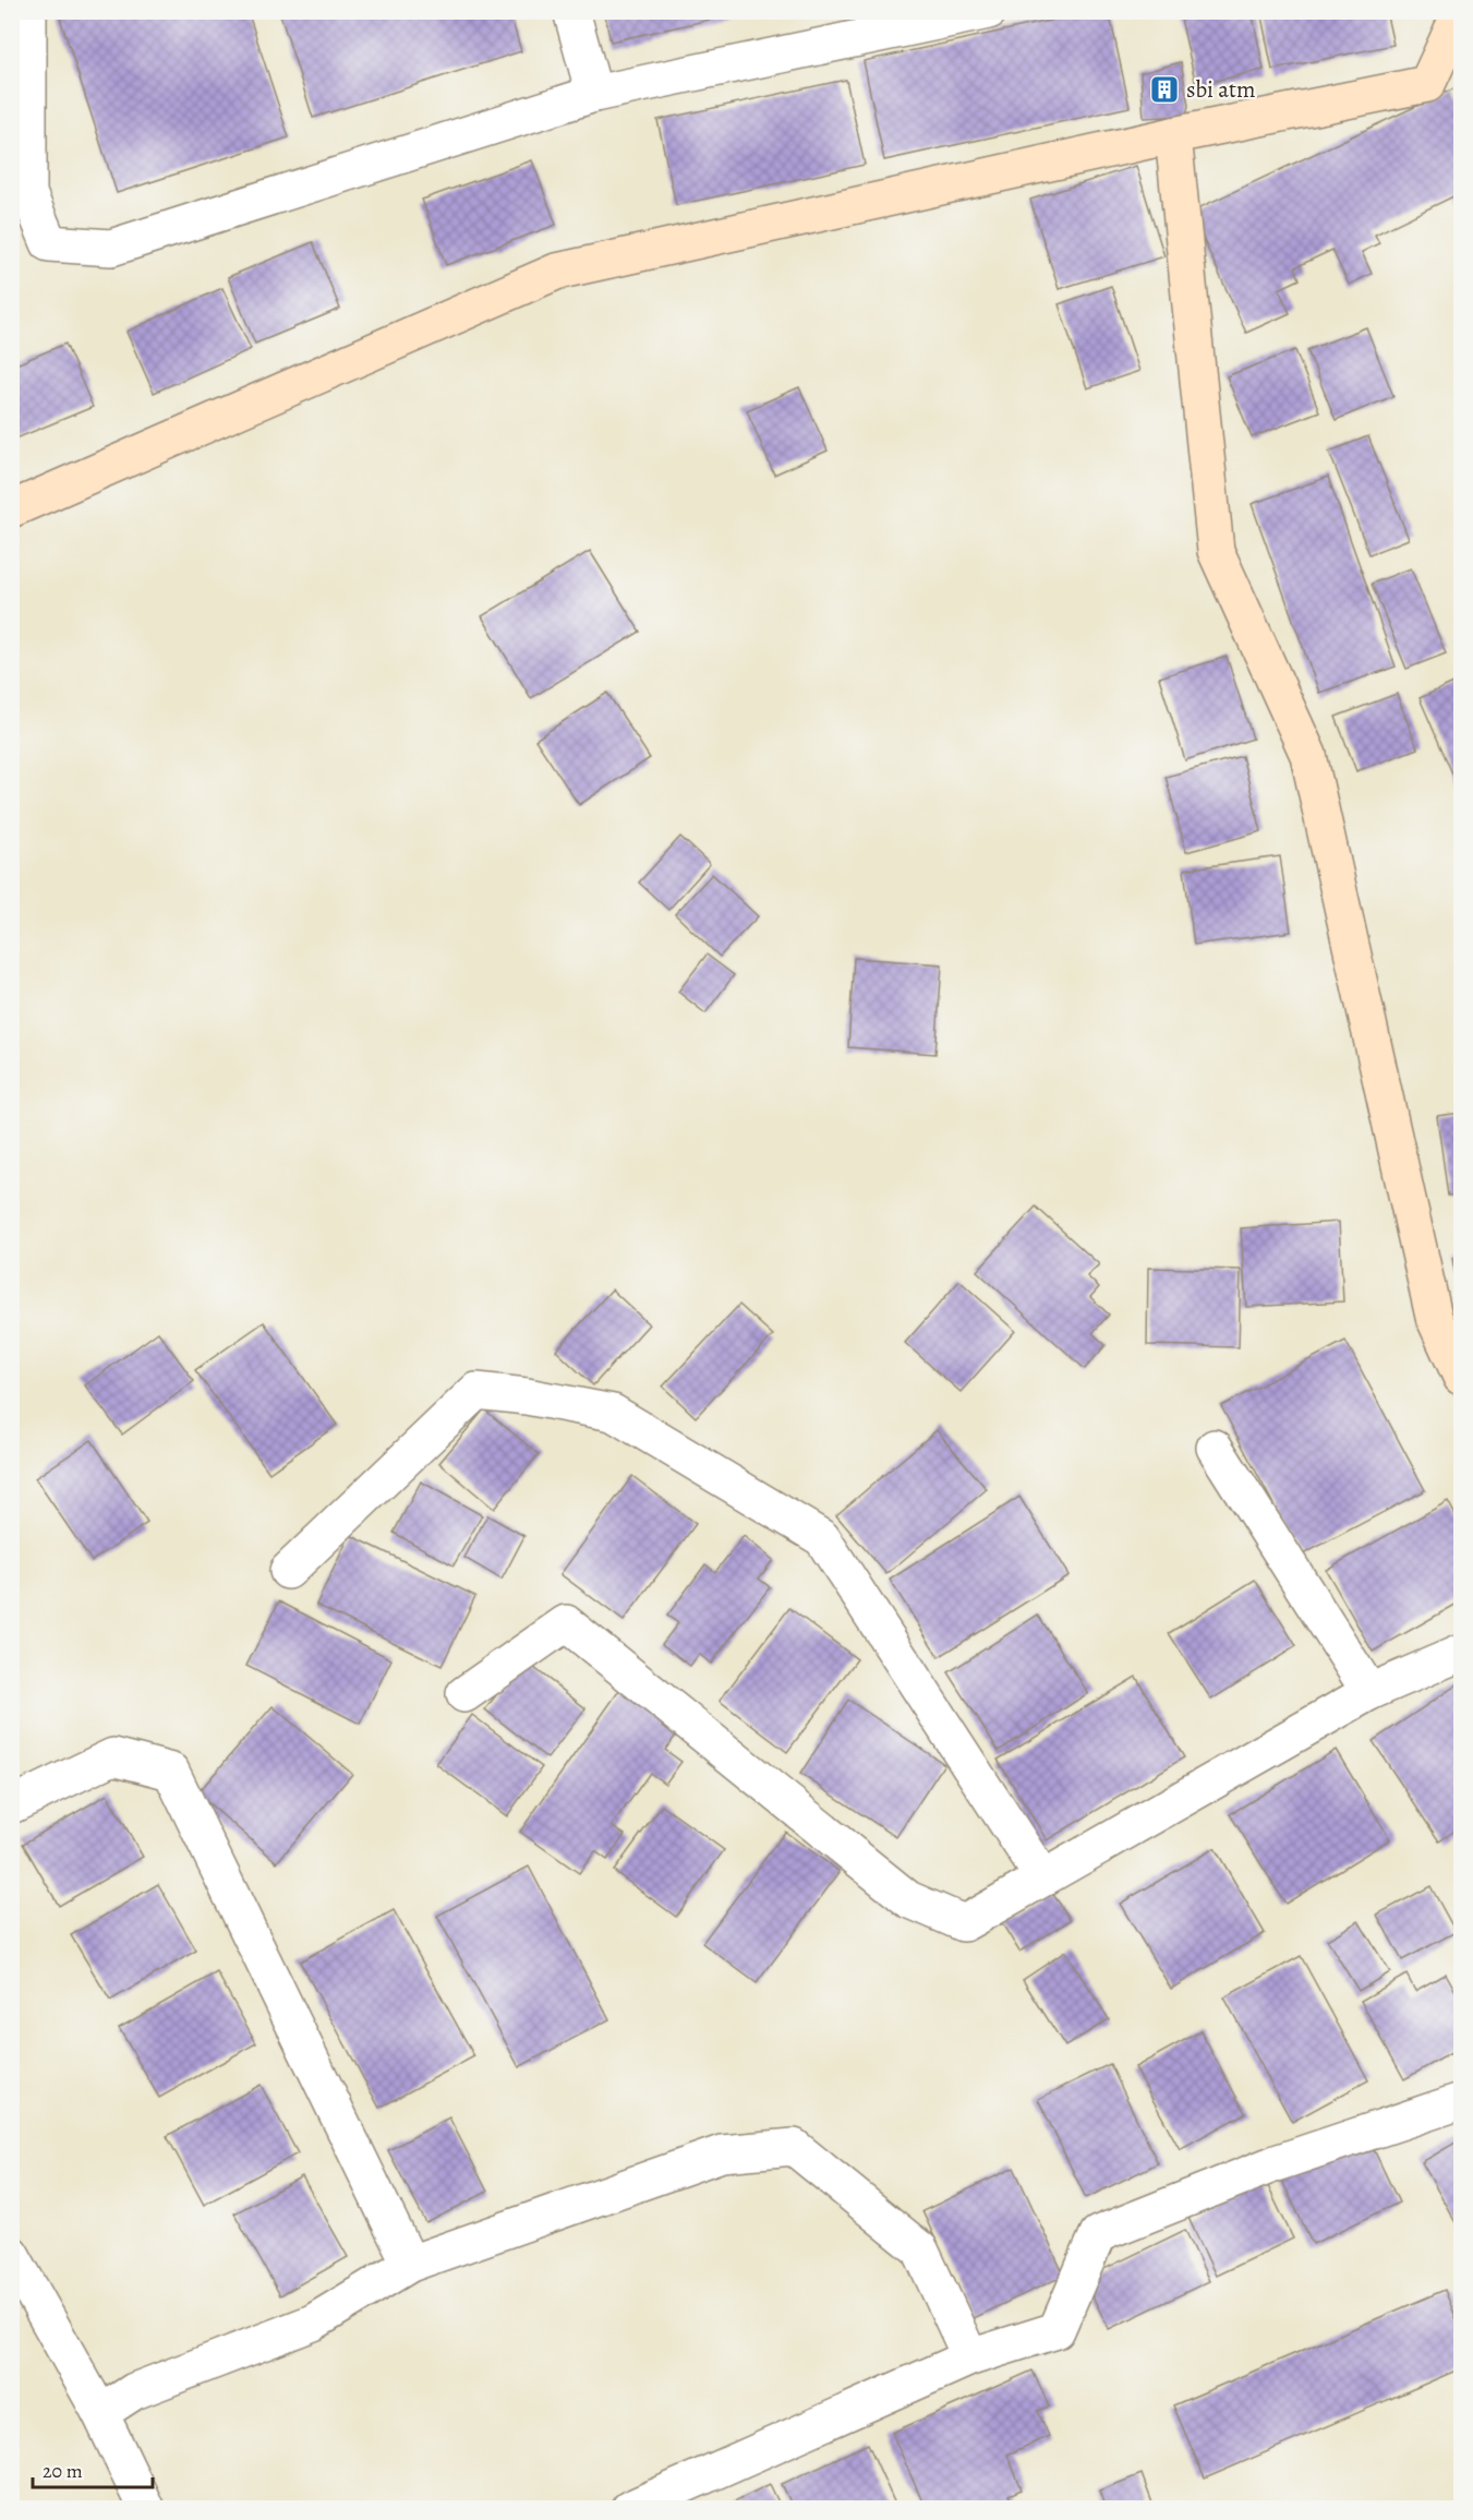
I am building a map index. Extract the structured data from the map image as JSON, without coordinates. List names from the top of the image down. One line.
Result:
{"places":{"building":["sbi atm"]},"scale_bar":"20 m"}
